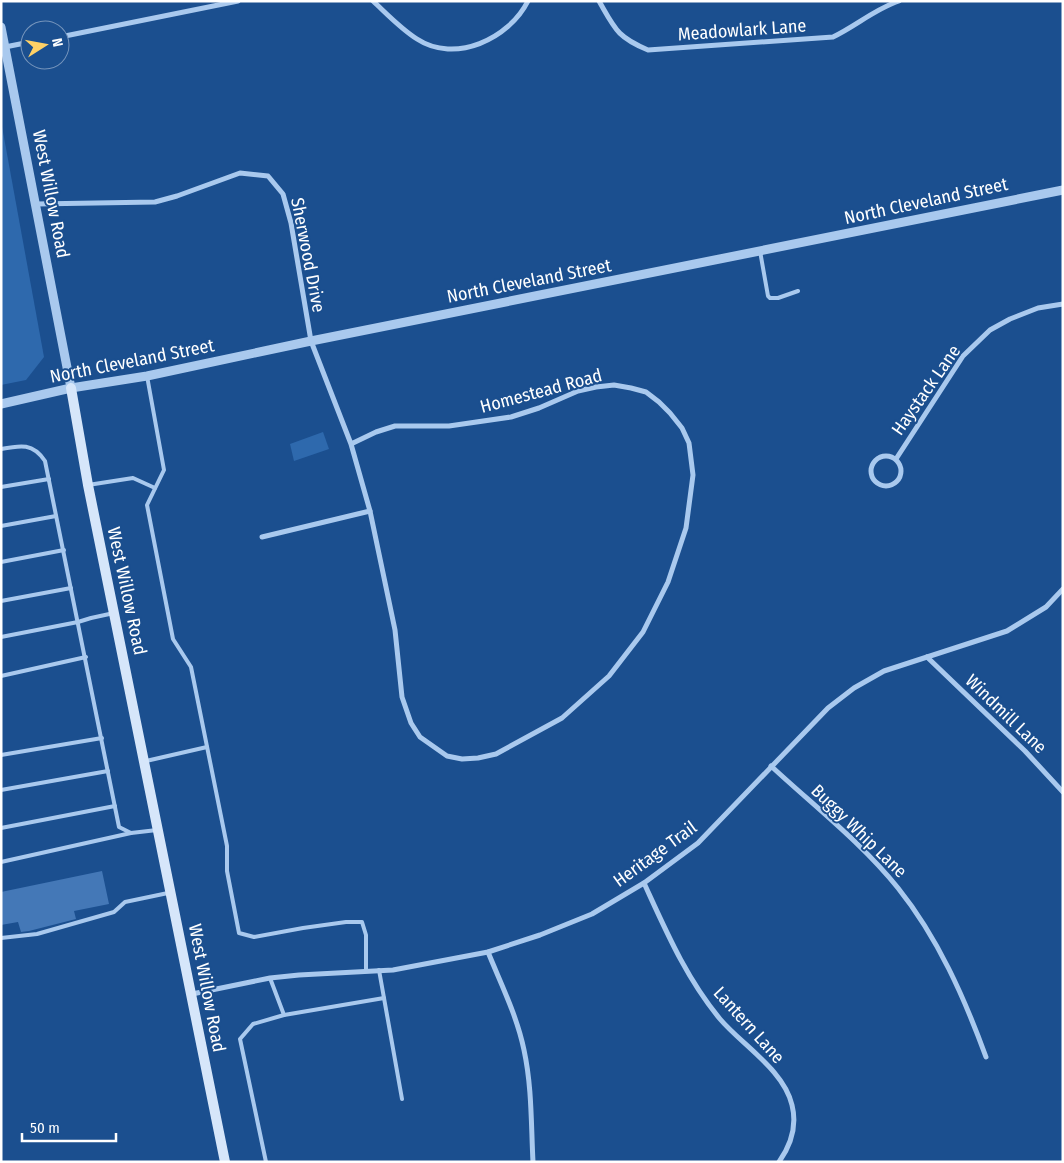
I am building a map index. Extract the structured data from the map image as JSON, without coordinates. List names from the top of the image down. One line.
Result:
{"streets":{"main road":["West Willow Road"],"street":["Meadowlark Lane","North Cleveland Street","Sherwood Drive","Haystack Lane","Homestead Road","Windmill Lane","Buggy Whip Lane","Heritage Trail","Lantern Lane"]},"crossings":[["West Willow Road","North Cleveland Street"],["West Willow Road","Sherwood Drive"],["West Willow Road","Heritage Trail"],["North Cleveland Street","Sherwood Drive"],["North Cleveland Street","Homestead Road"],["Sherwood Drive","Homestead Road"],["Windmill Lane","Heritage Trail"],["Buggy Whip Lane","Heritage Trail"],["Heritage Trail","Lantern Lane"]],"scale_bar":"50 m","north":"right"}
